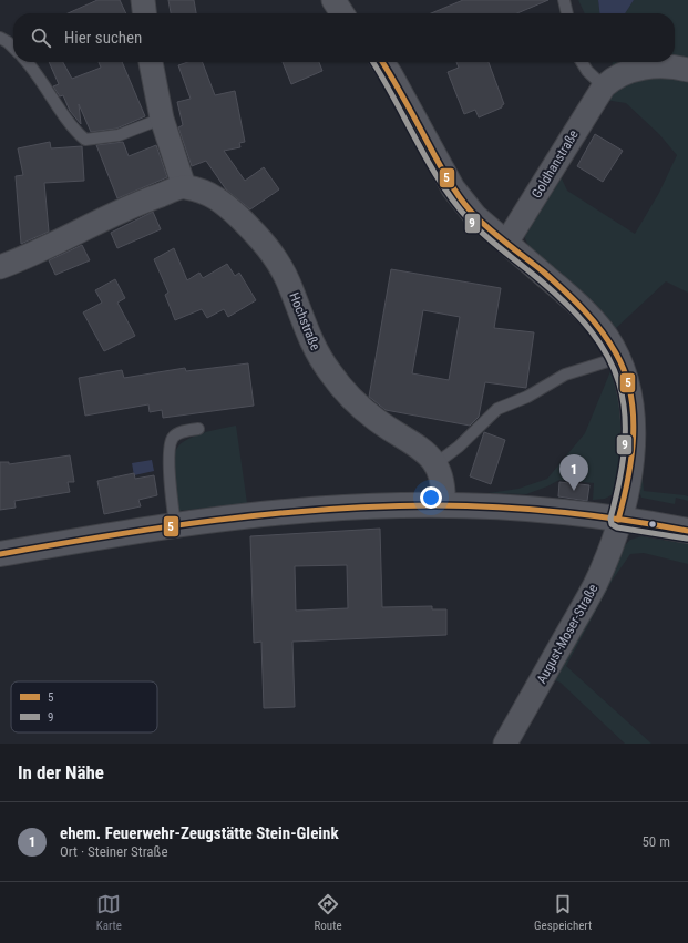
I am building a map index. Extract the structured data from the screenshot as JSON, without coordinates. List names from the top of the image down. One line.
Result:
{"streets":{"street":["Goldhanstraße","Hochstraße","August-Moser-Straße"]},"crossings":[["Goldhanstraße","August-Moser-Straße"]],"lines":["transit line 5","transit line 9"],"legend":["5","9"],"page":{"search":"Hier suchen","pins":"1","heading":"In der Nähe","list":[{"mark":"1","name":"ehem. Feuerwehr-Zeugstätte Stein-Gleink","note":"Ort · Steiner Straße","value":"50 m"}],"nav":["Karte","Route","Gespeichert"]}}
